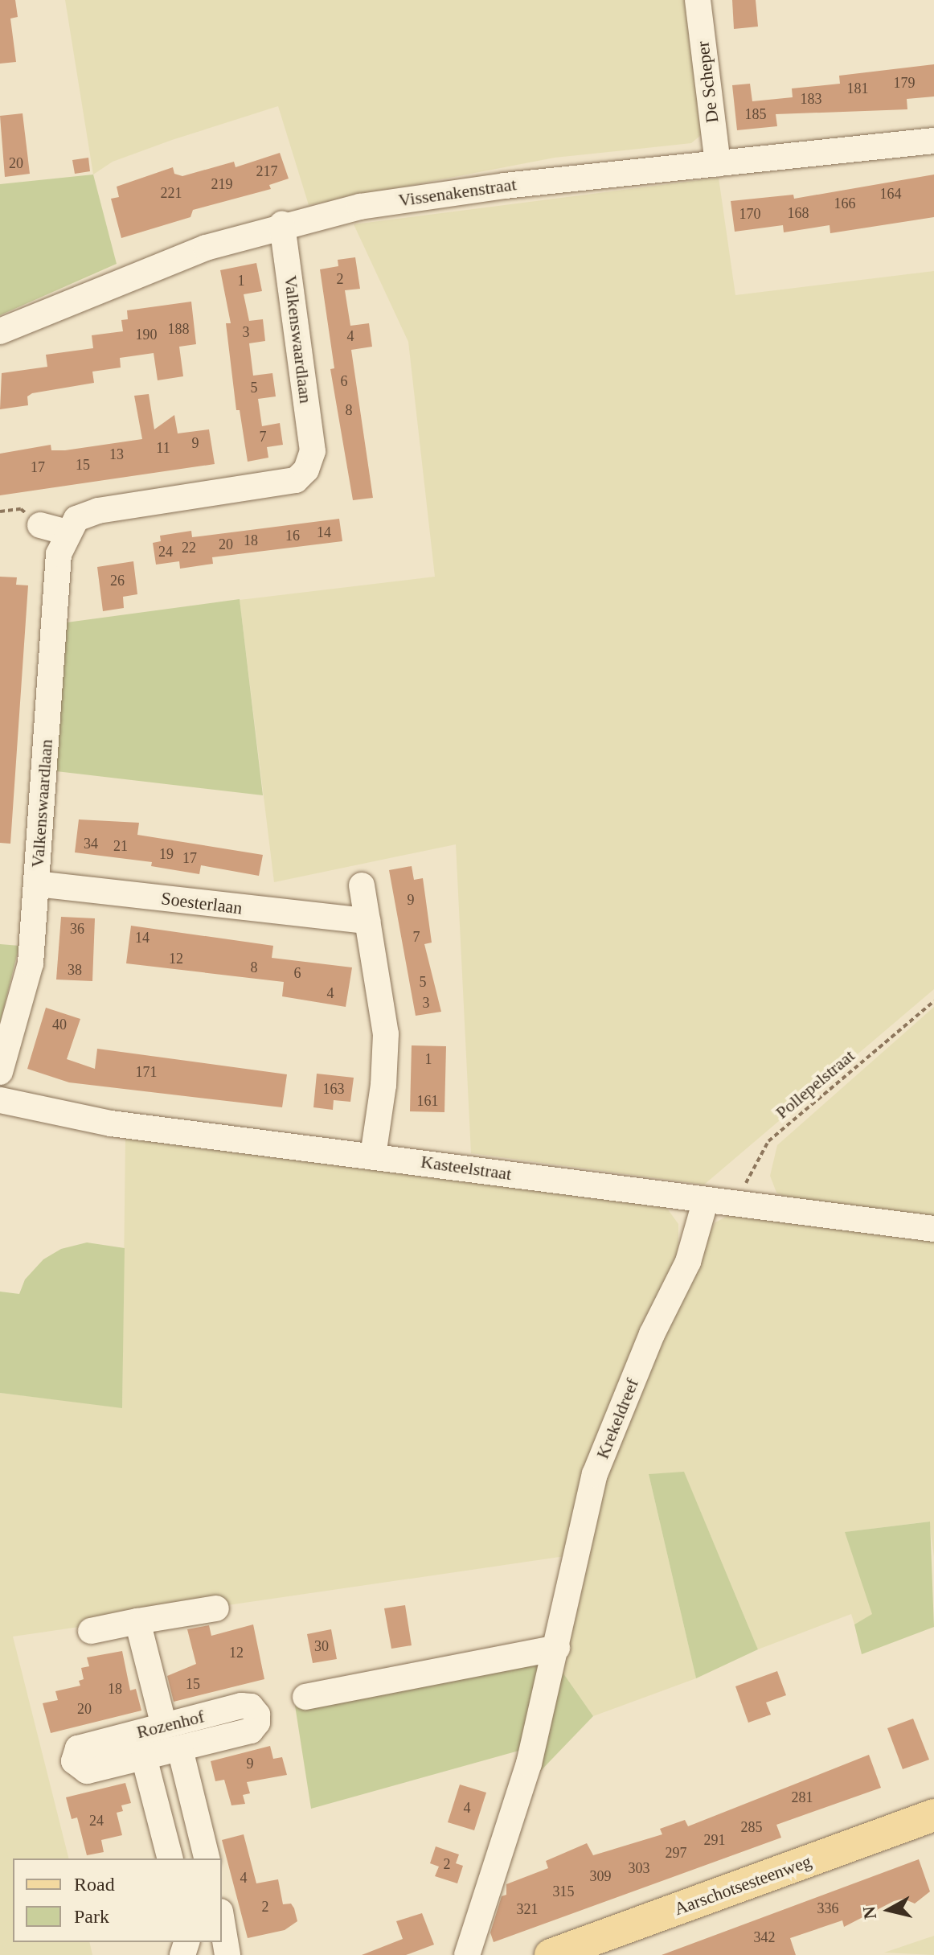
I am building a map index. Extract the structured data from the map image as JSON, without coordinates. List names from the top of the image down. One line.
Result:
{"streets":{"main road":["Aarschotsesteenweg"],"street":["De Scheper","Vissenakenstraat","Valkenswaardlaan","Soesterlaan","Kasteelstraat","Krekeldreef","Rozenhof"],"path":["Pollepelstraat"]},"crossings":[["De Scheper","Vissenakenstraat"],["Vissenakenstraat","Valkenswaardlaan"],["Valkenswaardlaan","Soesterlaan"],["Pollepelstraat","Kasteelstraat"],["Kasteelstraat","Krekeldreef"]],"house_numbers":["179","181","183","185","20","217","219","221","164","166","168","170","2","1","188","3","190","4","6","5","8","7","9","11","13","15","17","14","16","18","20","22","24","26","34","21","19","17","9","36","7","14","12","8","38","6","5","4","3","40","1","171","163","161","30","12","15","18","20","9","281","4","24","285","291","297","2","303","309","4","315","2","336","321","342"],"legend":["Road","Park"],"north":"left"}
